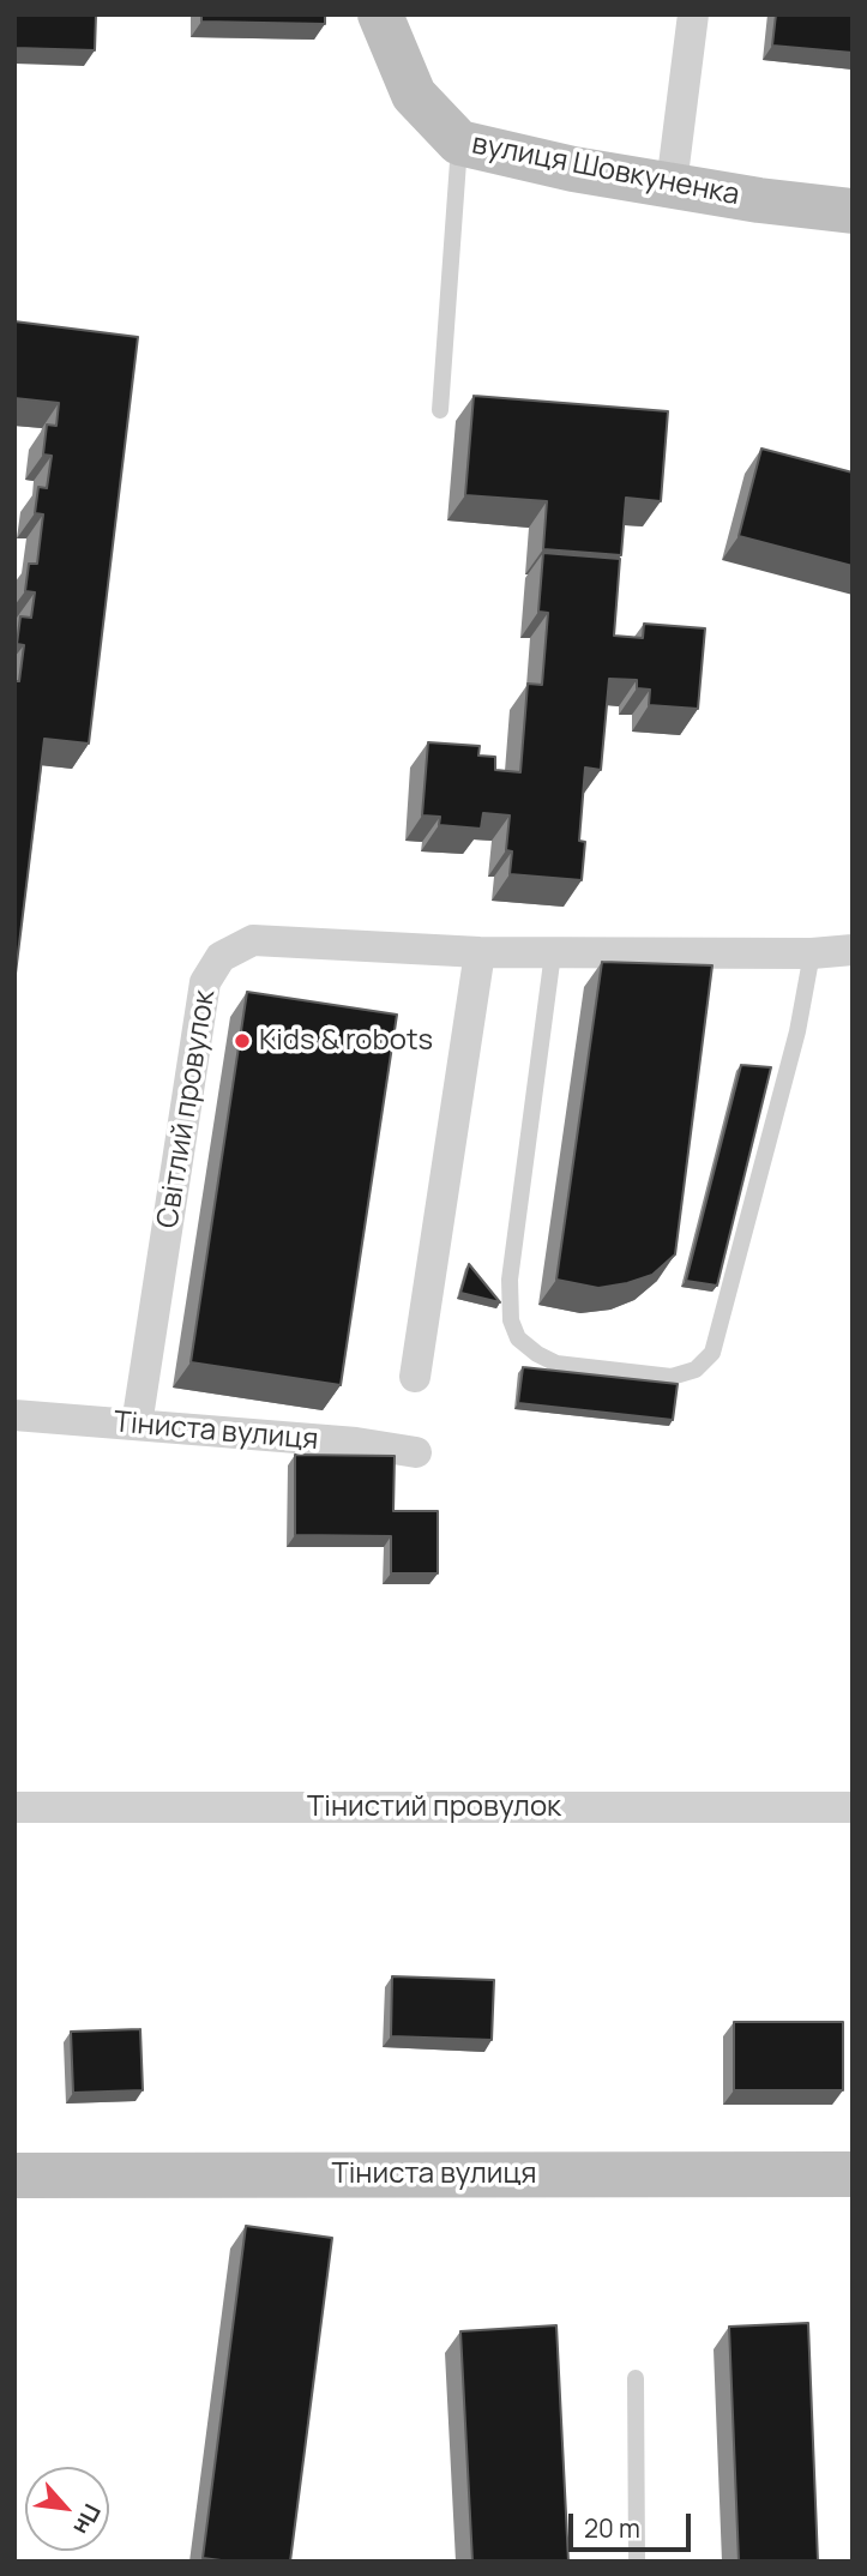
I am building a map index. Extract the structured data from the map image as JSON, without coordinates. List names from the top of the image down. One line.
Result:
{"streets":{"street":["вулиця Шовкуненка","Світлий провулок","Тіниста вулиця","Тінистий провулок"]},"crossings":[["Світлий провулок","Тіниста вулиця"]],"places":["Kids & robots"],"scale_bar":"20 m","north":"bottom right"}
